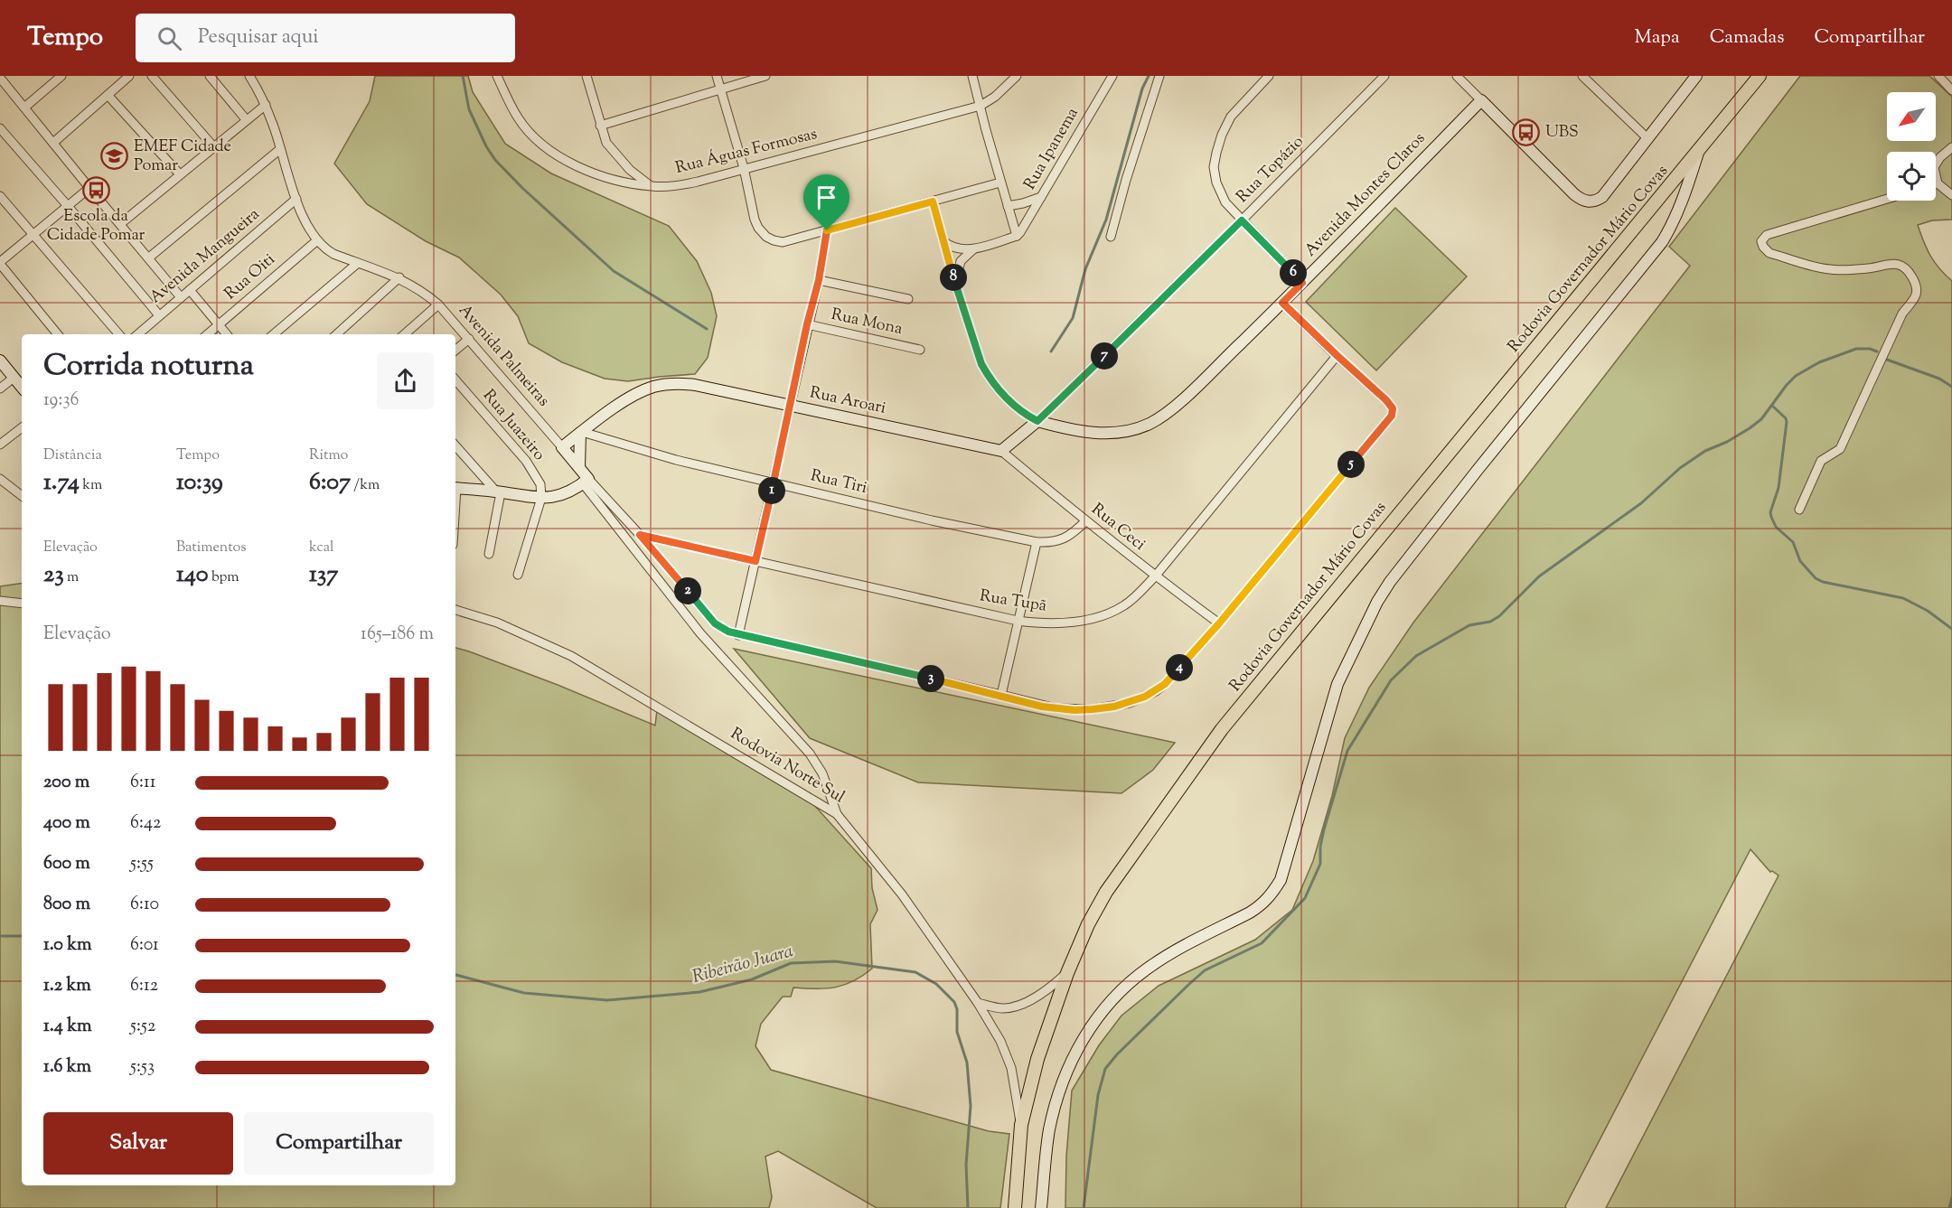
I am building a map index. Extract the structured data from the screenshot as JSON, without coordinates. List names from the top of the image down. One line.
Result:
{"streets":{"main road":["Rodovia Governador Mário Covas"],"street":["Rua Ipanema","Rua Águas Formosas","Rua Topázio","Avenida Montes Claros","Avenida Mangueira","Rua Oiti","Rua Mona","Avenida Palmeiras","Rua Aroari","Rua Juazeiro","Rua Tiri","Rua Ceci","Rua Tupã","Rodovia Norte Sul"]},"crossings":[["Rua Topázio","Avenida Montes Claros"],["Avenida Mangueira","Avenida Palmeiras"],["Rodovia Governador Mário Covas","Rodovia Norte Sul"],["Rua Oiti","Avenida Palmeiras"],["Avenida Palmeiras","Rua Aroari"],["Rua Aroari","Rua Tiri"],["Rua Aroari","Rua Ceci"],["Rua Tiri","Rua Ceci"],["Rua Ceci","Rua Tupã"]],"water":["Ribeirão Juara"],"places":{"bus stop":["UBS","Escola da Cidade Pomar"],"school or university":["EMEF Cidade Pomar"]},"north":"bottom left","page":{"header":"Tempo","search":"Pesquisar aqui","nav":["Mapa","Camadas","Compartilhar"],"pins":["6","8","7","5","1","2","4","3"],"heading":["Corrida noturna","19:36"],"stats":[["Distância","1.74 km"],["Tempo","10:39"],["Ritmo","6:07 /km"],["Elevação","23 m"],["Batimentos","140 bpm"],["kcal","137"]],"chart":["Elevação","165–186 m"],"list":[{"name":"200 m","note":"6:11"},{"name":"400 m","note":"6:42"},{"name":"600 m","note":"5:55"},{"name":"800 m","note":"6:10"},{"name":"1.0 km","note":"6:01"},{"name":"1.2 km","note":"6:12"},{"name":"1.4 km","note":"5:52"},{"name":"1.6 km","note":"5:53"}],"buttons":["Salvar","Compartilhar"]}}
